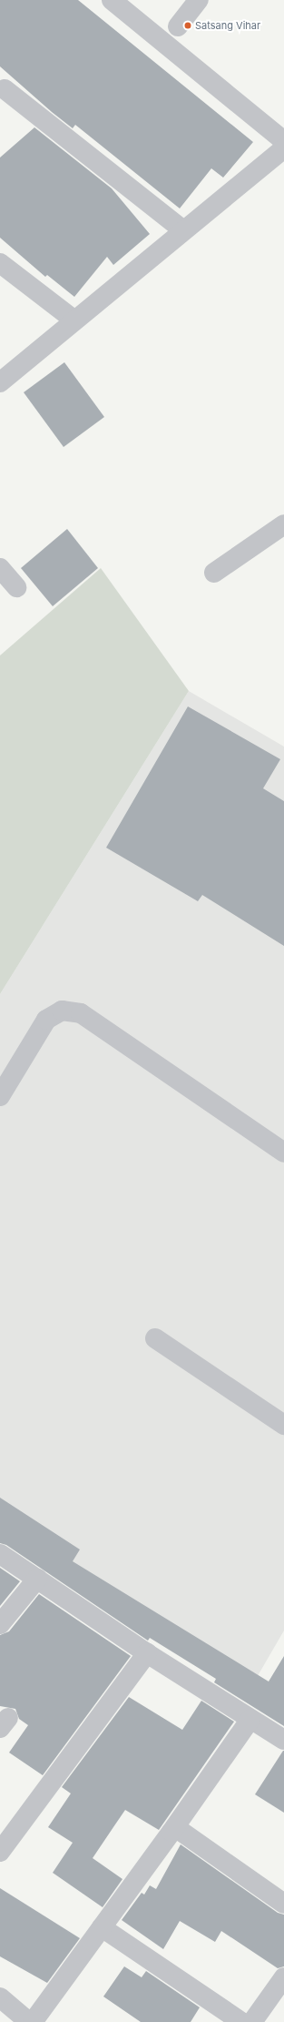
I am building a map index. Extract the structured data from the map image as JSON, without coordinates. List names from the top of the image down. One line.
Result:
{"places":["Satsang Vihar"]}
